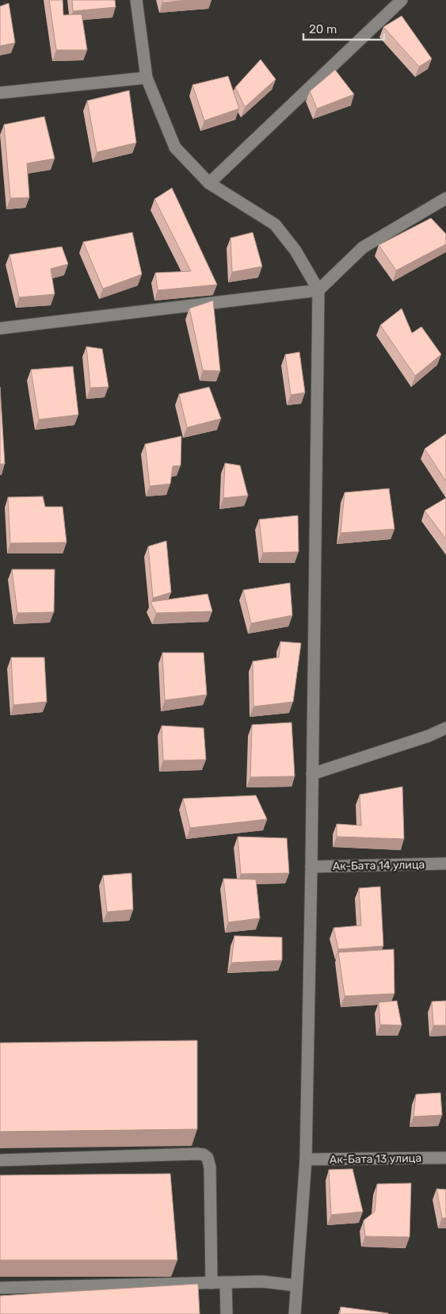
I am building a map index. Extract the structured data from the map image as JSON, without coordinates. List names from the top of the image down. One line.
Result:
{"streets":{"street":["Ак-Бата 14 улица","Ак-Бата 13 улица"]},"scale_bar":"20 m"}
